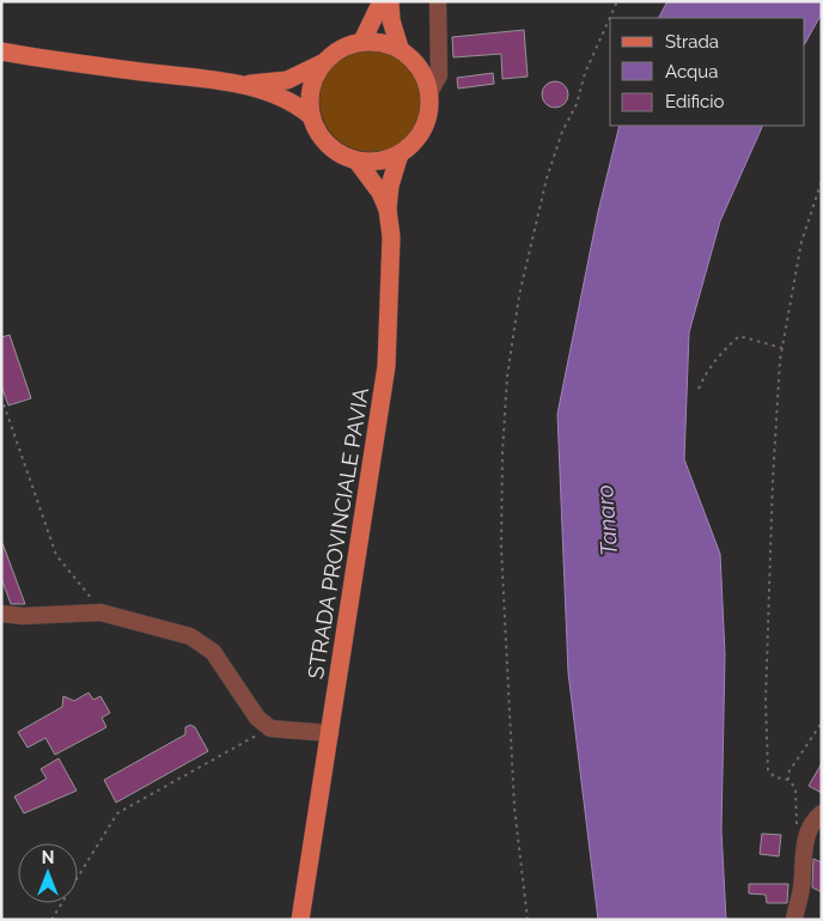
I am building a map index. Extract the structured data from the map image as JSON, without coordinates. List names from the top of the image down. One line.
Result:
{"streets":{"main road":["STRADA PROVINCIALE PAVIA"]},"water":["Tanaro"],"legend":["Strada","Acqua","Edificio"],"north":"top"}
